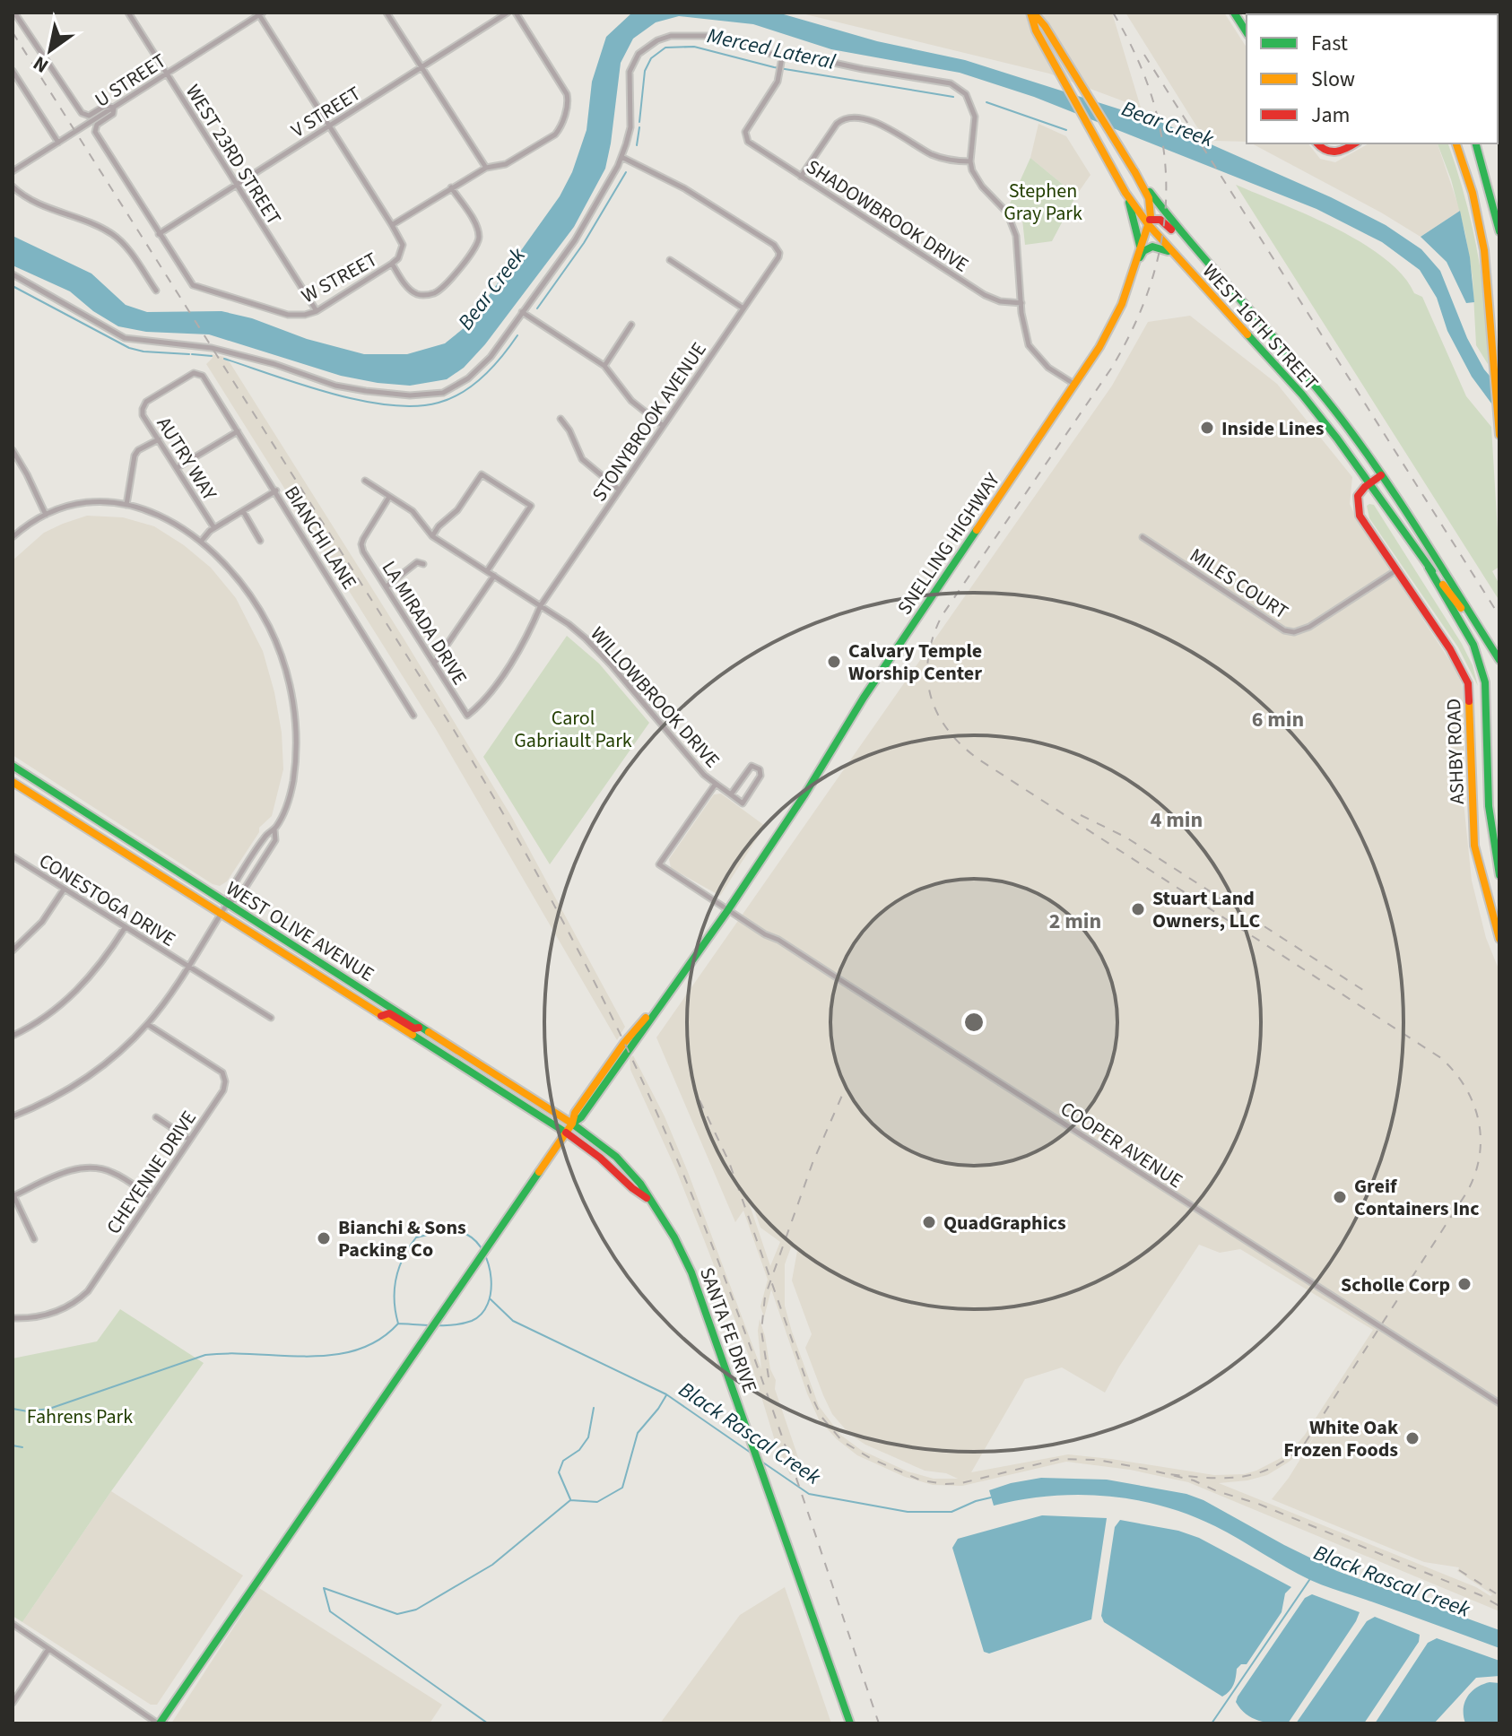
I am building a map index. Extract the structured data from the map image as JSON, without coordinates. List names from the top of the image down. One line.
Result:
{"streets":{"main road":["WEST 16TH STREET","SNELLING HIGHWAY","ASHBY ROAD","WEST OLIVE AVENUE","SANTA FE DRIVE"],"street":["U STREET","V STREET","WEST 23RD STREET","SHADOWBROOK DRIVE","W STREET","STONYBROOK AVENUE","AUTRY WAY","BIANCHI LANE","MILES COURT","LA MIRADA DRIVE","WILLOWBROOK DRIVE","CONESTOGA DRIVE","COOPER AVENUE","CHEYENNE DRIVE"]},"crossings":[["U STREET","WEST 23RD STREET"],["V STREET","WEST 23RD STREET"],["V STREET","W STREET"],["WEST 23RD STREET","W STREET"],["WEST 16TH STREET","SNELLING HIGHWAY"],["WEST 16TH STREET","ASHBY ROAD"],["STONYBROOK AVENUE","LA MIRADA DRIVE"],["STONYBROOK AVENUE","WILLOWBROOK DRIVE"],["AUTRY WAY","BIANCHI LANE"],["SNELLING HIGHWAY","WILLOWBROOK DRIVE"],["SNELLING HIGHWAY","WEST OLIVE AVENUE"],["SNELLING HIGHWAY","COOPER AVENUE"],["SNELLING HIGHWAY","SANTA FE DRIVE"],["MILES COURT","ASHBY ROAD"],["LA MIRADA DRIVE","WILLOWBROOK DRIVE"],["WILLOWBROOK DRIVE","COOPER AVENUE"],["WEST OLIVE AVENUE","SANTA FE DRIVE"]],"water":["Merced Lateral","Bear Creek","Black Rascal Creek"],"parks":["Stephen Gray Park","Carol Gabriault Park","Fahrens Park"],"places":["Inside Lines","Calvary Temple Worship Center","Stuart Land Owners, LLC","Greif Containers Inc","QuadGraphics","Bianchi & Sons Packing Co","Scholle Corp","White Oak Frozen Foods"],"legend":["Fast","Slow","Jam"],"north":"bottom left","rings":["6 min","4 min","2 min"]}
